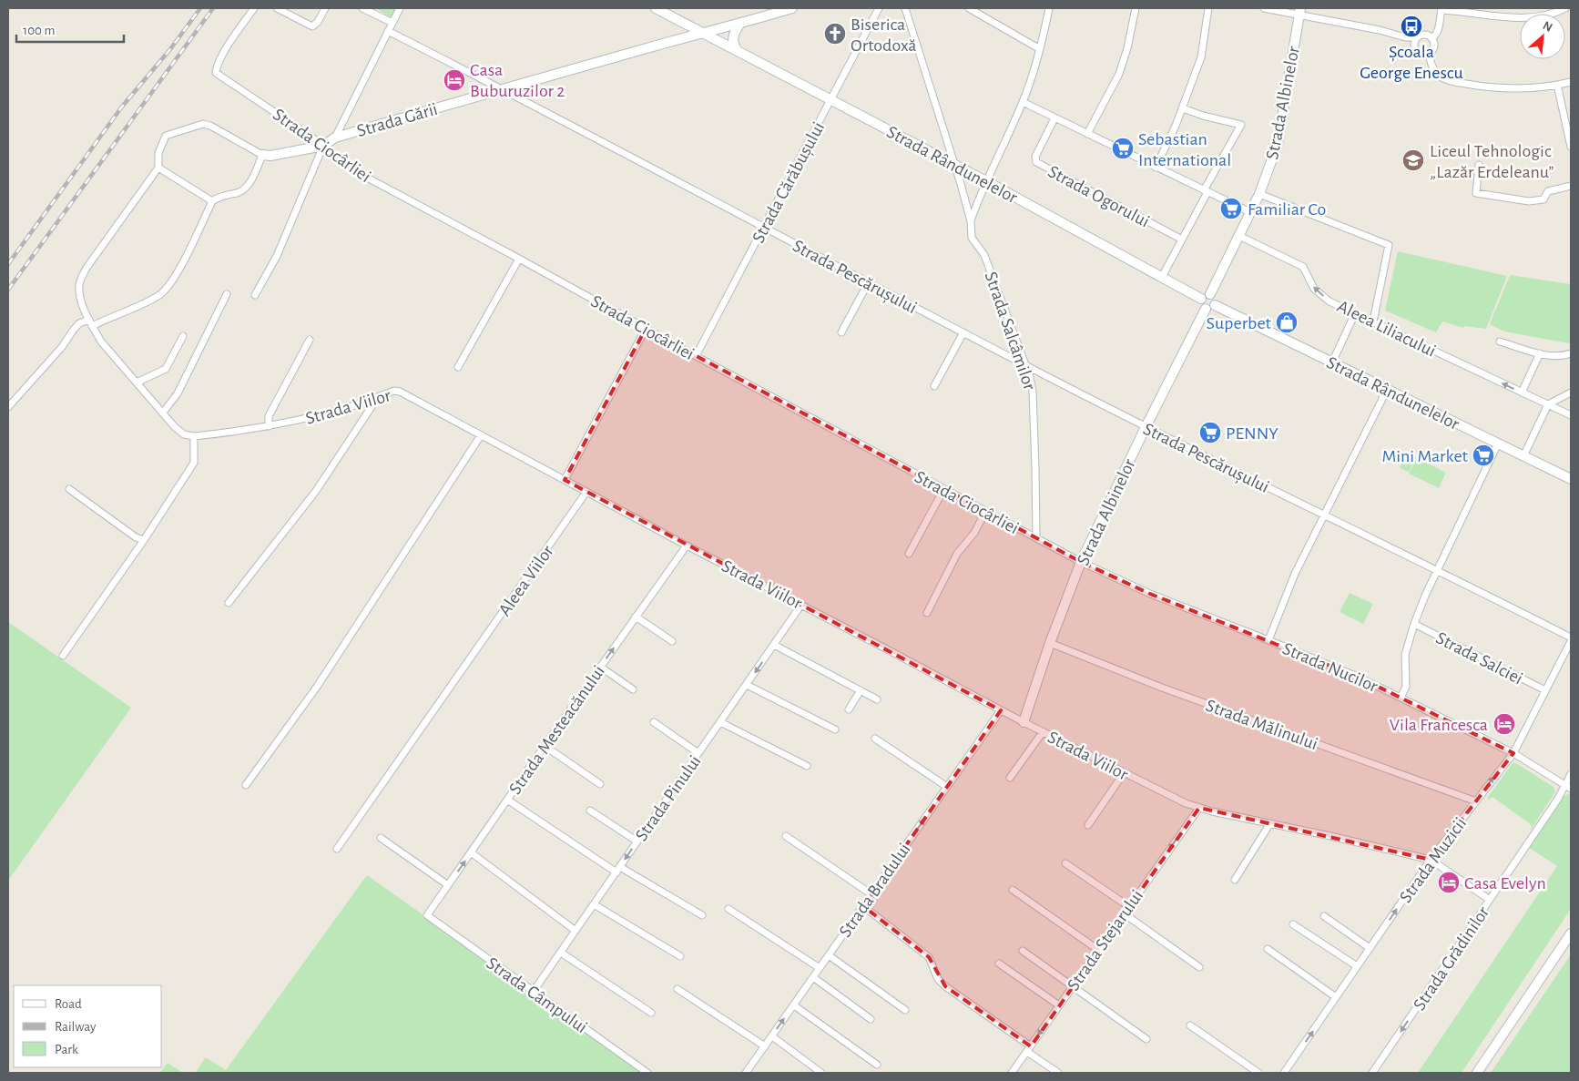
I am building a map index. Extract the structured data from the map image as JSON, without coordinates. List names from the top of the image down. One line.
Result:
{"streets":{"street":["Strada Albinelor","Strada Gării","Strada Ciocârliei","Strada Rândunelelor","Strada Cărăbușului","Strada Ogorului","Strada Pescărușului","Aleea Liliacului","Strada Salcâmilor","Strada Viilor","Aleea Viilor","Strada Salciei","Strada Nucilor","Strada Mălinului","Strada Mesteacănului","Strada Pinului","Strada Muzicii","Strada Bradului","Strada Stejarului","Strada Grădinilor","Strada Câmpului"]},"crossings":[["Strada Albinelor","Strada Ciocârliei"],["Strada Albinelor","Strada Rândunelelor"],["Strada Albinelor","Strada Pescărușului"],["Strada Albinelor","Aleea Liliacului"],["Strada Albinelor","Strada Viilor"],["Strada Albinelor","Strada Nucilor"],["Strada Albinelor","Strada Mălinului"],["Strada Gării","Strada Ciocârliei"],["Strada Gării","Strada Rândunelelor"],["Strada Gării","Strada Pescărușului"],["Strada Ciocârliei","Strada Cărăbușului"],["Strada Ciocârliei","Strada Salcâmilor"],["Strada Ciocârliei","Strada Nucilor"],["Strada Rândunelelor","Strada Cărăbușului"],["Strada Rândunelelor","Strada Salciei"],["Strada Cărăbușului","Strada Pescărușului"],["Strada Pescărușului","Strada Salcâmilor"],["Strada Pescărușului","Strada Salciei"],["Strada Viilor","Aleea Viilor"],["Strada Viilor","Strada Mesteacănului"],["Strada Viilor","Strada Pinului"],["Strada Viilor","Strada Muzicii"],["Strada Viilor","Strada Bradului"],["Strada Viilor","Strada Stejarului"],["Strada Viilor","Strada Grădinilor"],["Strada Salciei","Strada Nucilor"],["Strada Salciei","Strada Muzicii"],["Strada Nucilor","Strada Muzicii"],["Strada Nucilor","Strada Grădinilor"],["Strada Mălinului","Strada Muzicii"],["Strada Mesteacănului","Strada Câmpului"],["Strada Pinului","Strada Câmpului"]],"one_way":["Aleea Liliacului","Strada Muzicii","Strada Bradului","Strada Stejarului","Strada Grădinilor"],"places":{"bus stop":["Școala George Enescu"],"church":["Biserica Ortodoxă"],"hotel":["Casa Buburuzilor 2","Vila Francesca","Casa Evelyn"],"supermarket":["Sebastian International","Familiar Co","PENNY","Mini Market"],"school or university":["Liceul Tehnologic „Lazăr Erdeleanu”"],"shop":["Superbet"]},"legend":["Road","Railway","Park"],"scale_bar":"100 m","north":"top right"}
